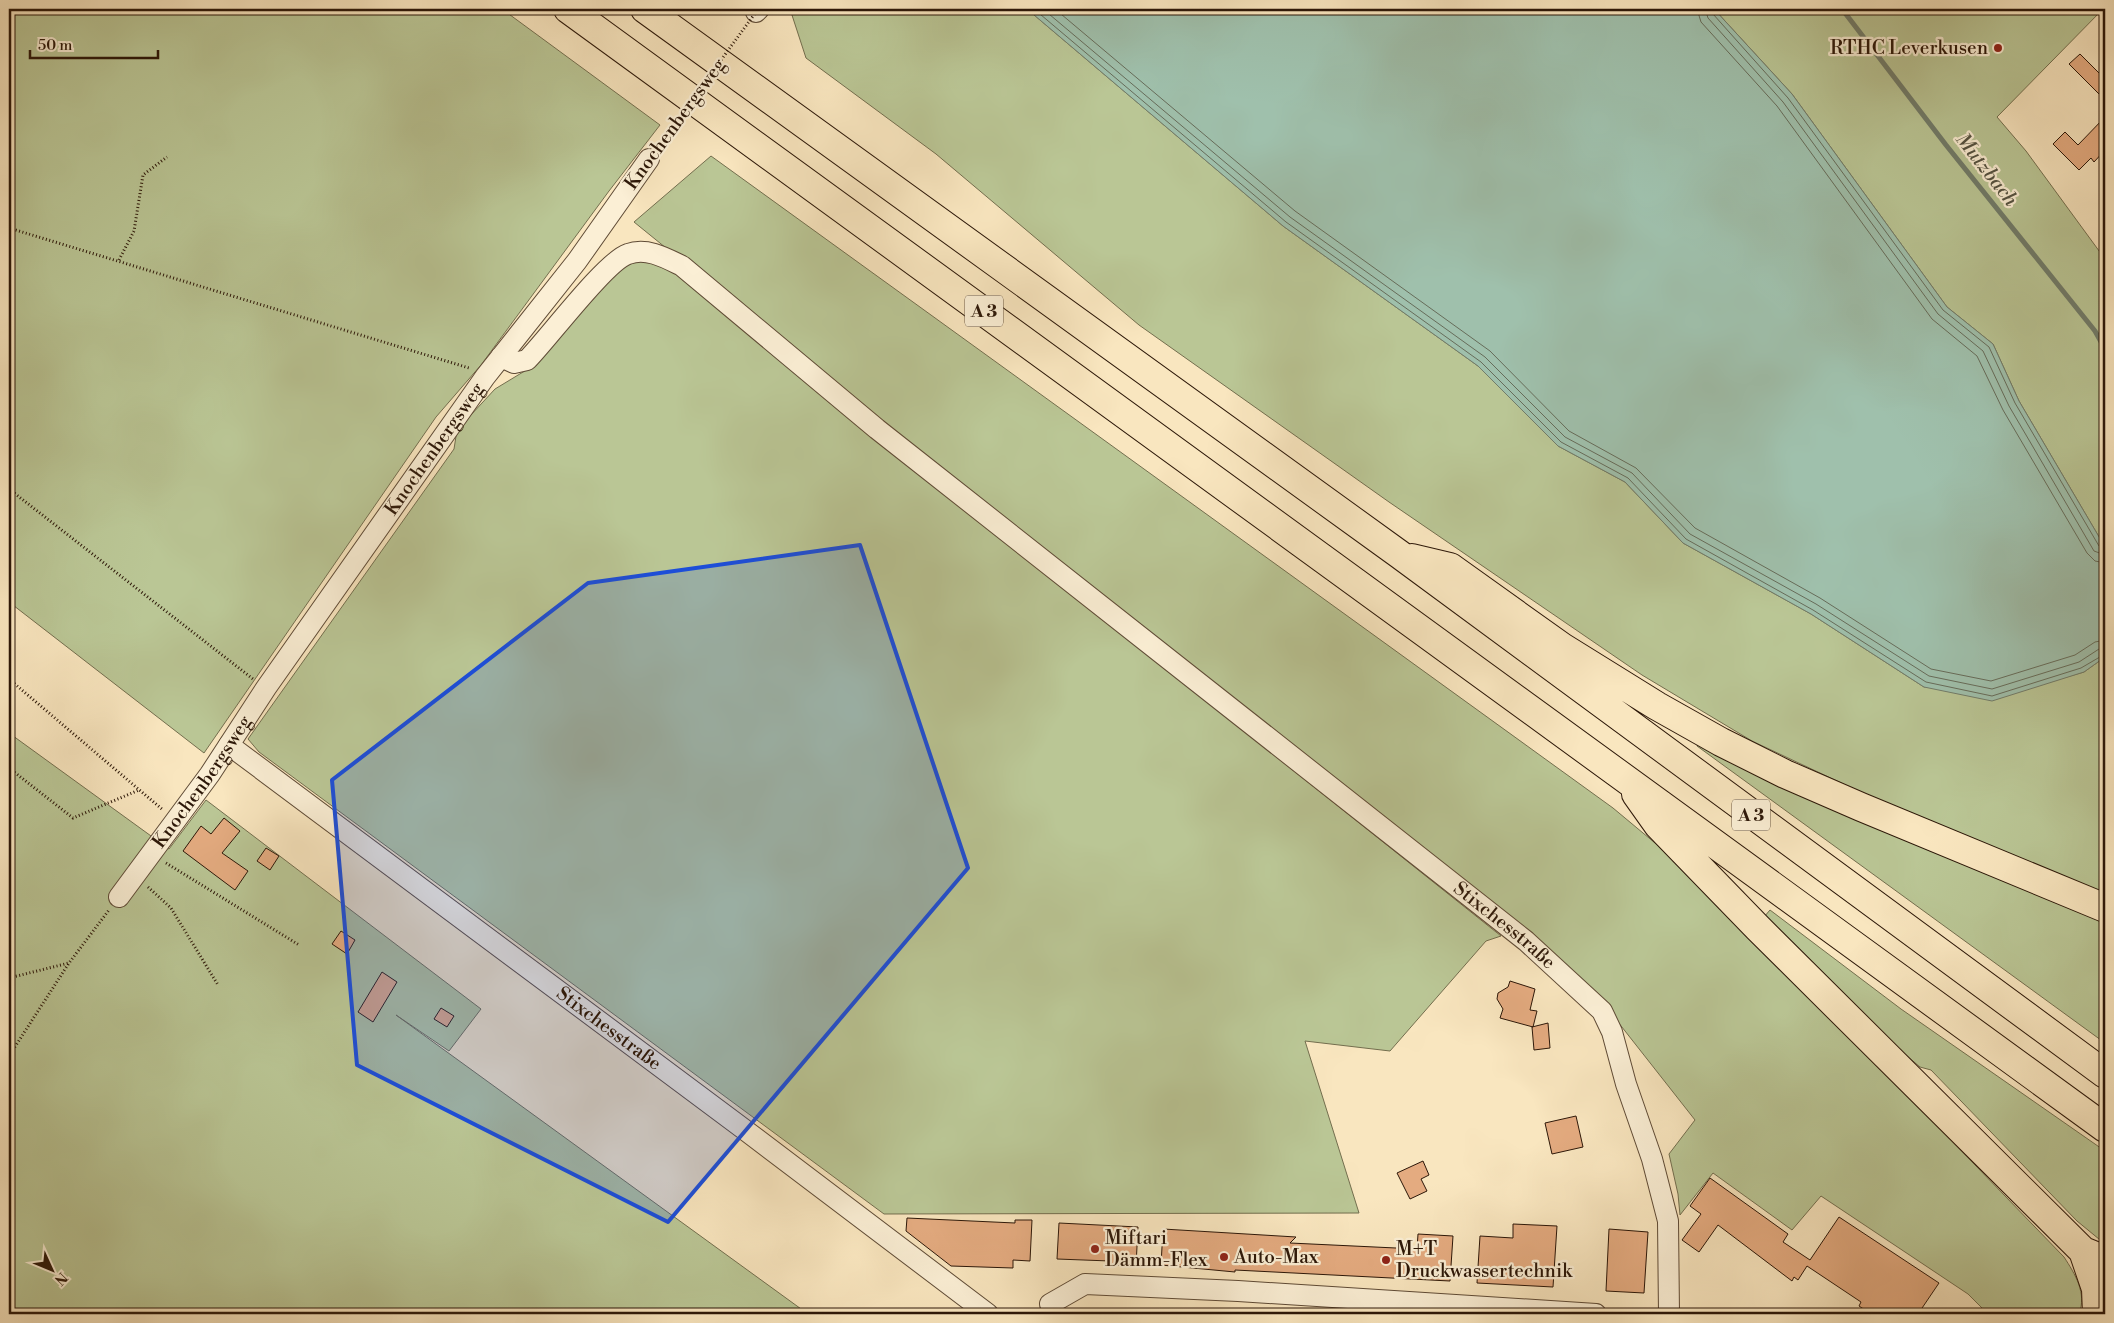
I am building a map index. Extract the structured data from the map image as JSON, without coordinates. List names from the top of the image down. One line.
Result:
{"streets":{"highway":["A 3"],"street":["Knochenbergsweg","Stixchesstraße"]},"crossings":[["Knochenbergsweg","Stixchesstraße"]],"water":["Mutzbach"],"places":["RTHC Leverkusen","Miftari Dämm-Flex","Auto-Max","M+T Druckwassertechnik"],"scale_bar":"50 m","north":"bottom right"}
